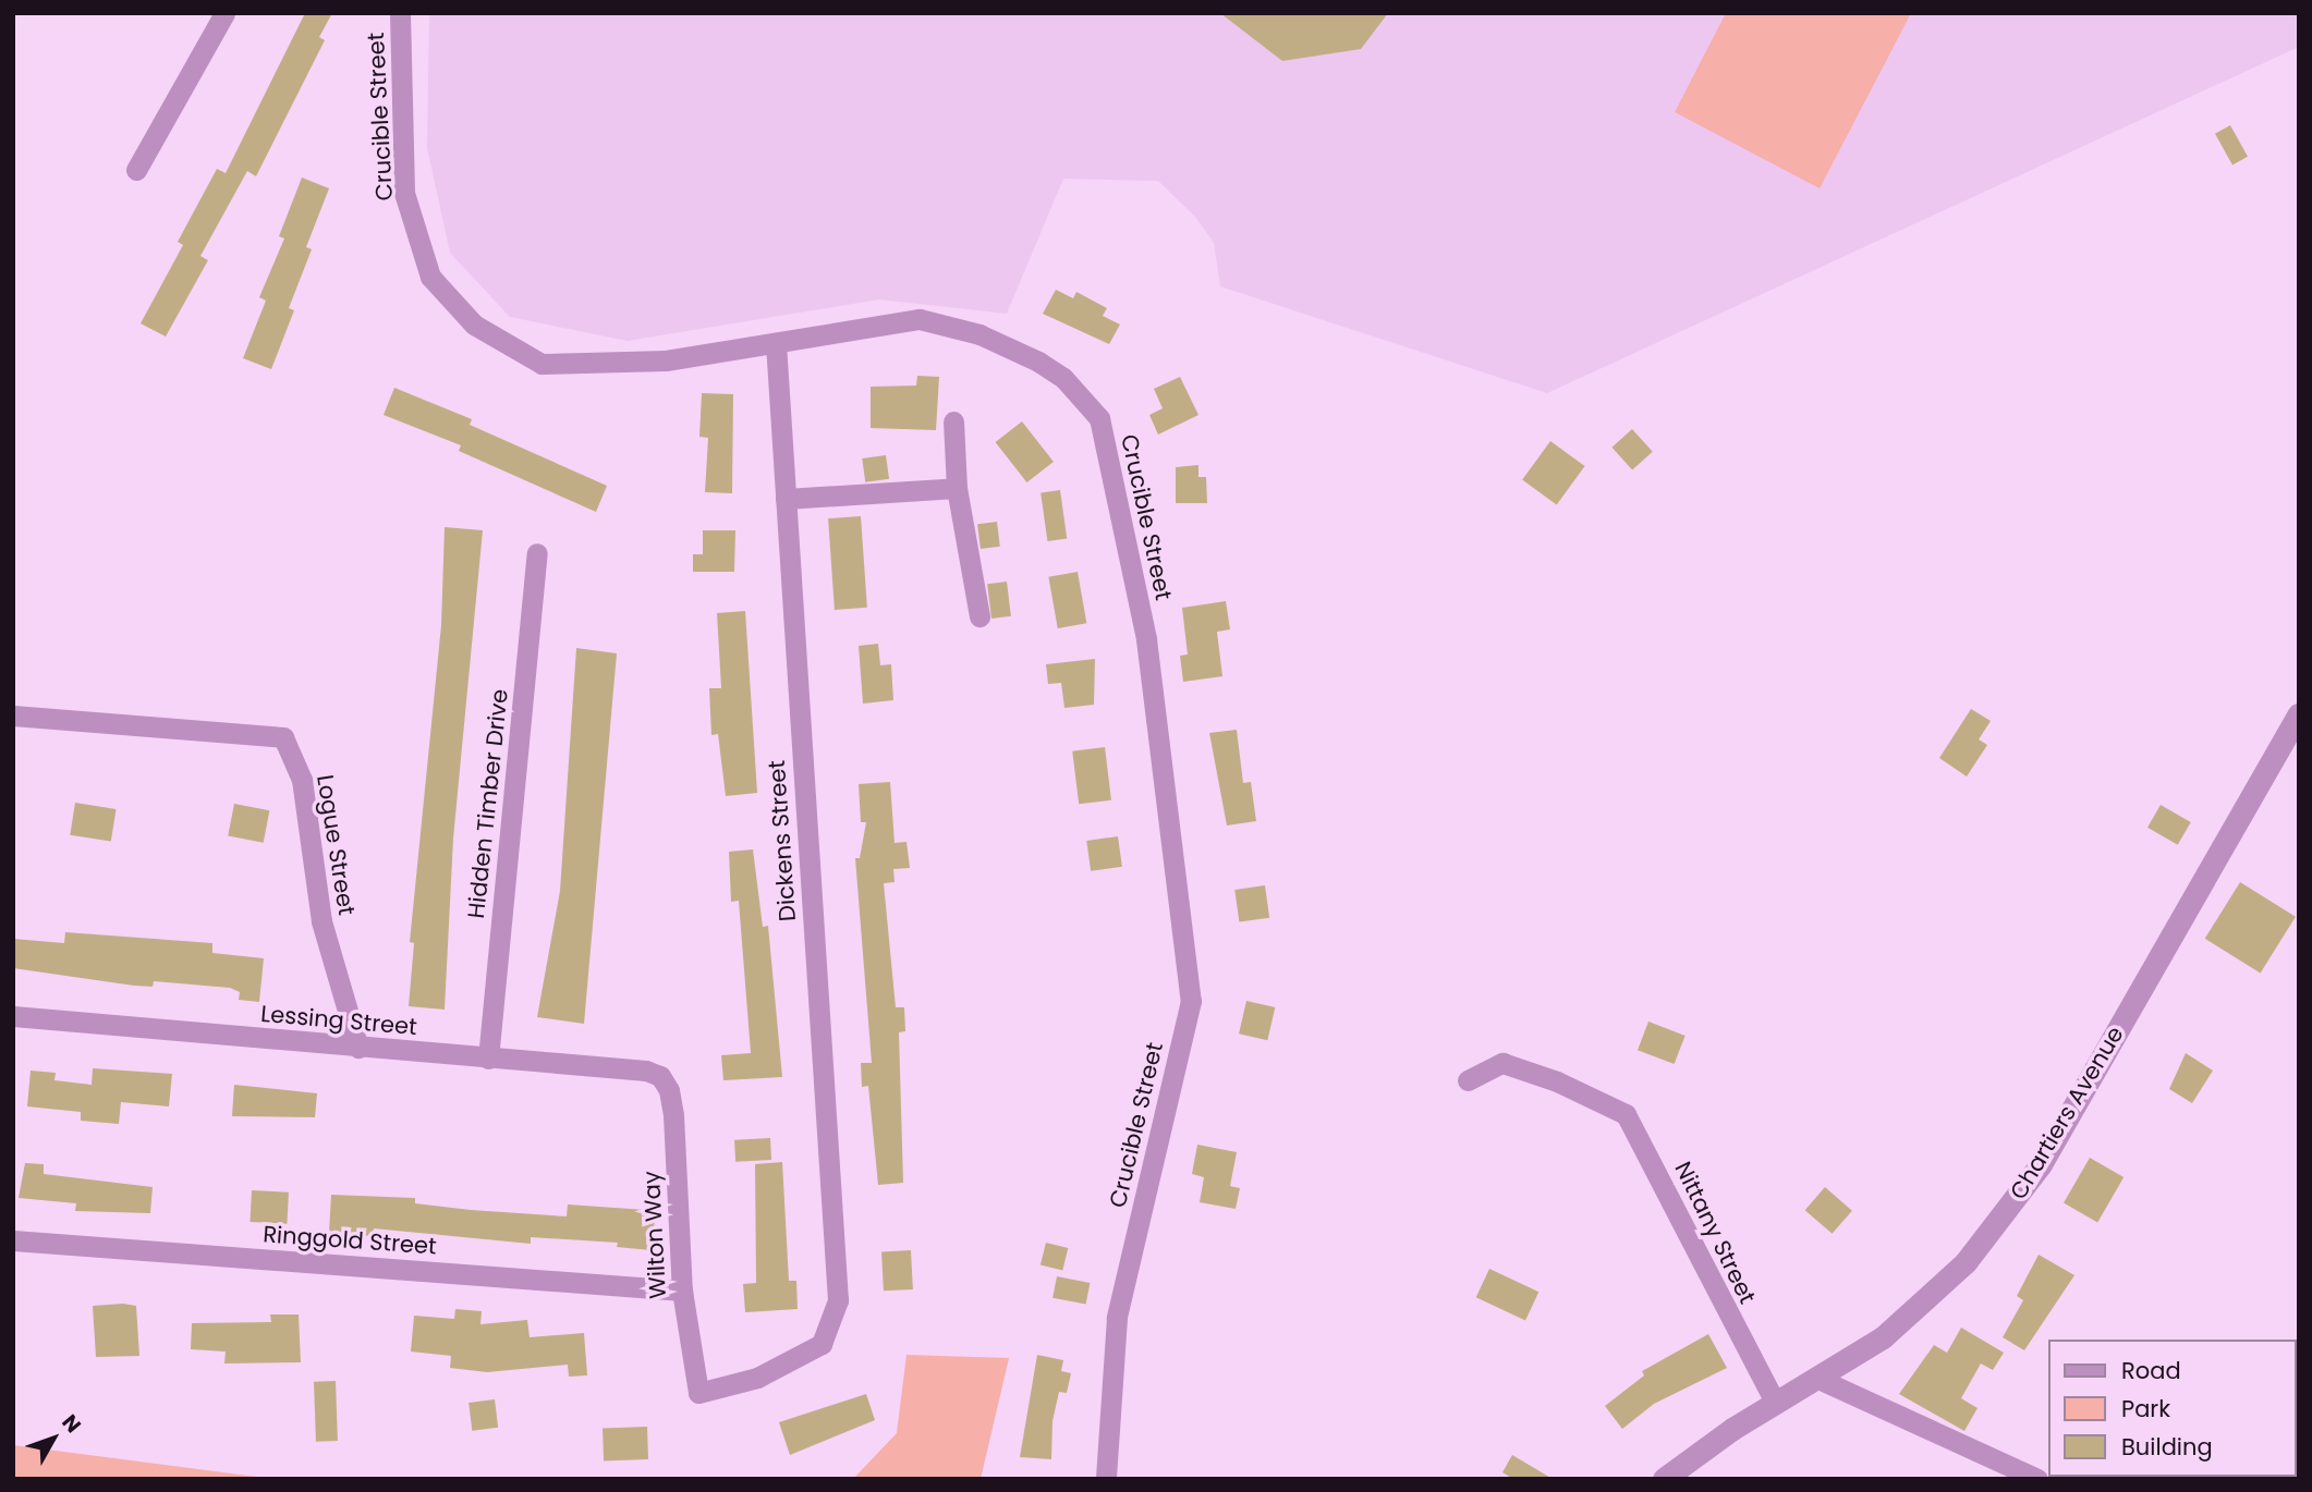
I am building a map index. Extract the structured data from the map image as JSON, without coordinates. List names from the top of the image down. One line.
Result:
{"streets":{"street":["Crucible Street","Hidden Timber Drive","Dickens Street","Logue Street","Lessing Street","Chartiers Avenue","Nittany Street","Wilton Way","Ringgold Street"]},"crossings":[["Crucible Street","Dickens Street"],["Hidden Timber Drive","Lessing Street"],["Dickens Street","Wilton Way"],["Logue Street","Lessing Street"],["Lessing Street","Wilton Way"],["Chartiers Avenue","Nittany Street"],["Wilton Way","Ringgold Street"]],"legend":["Road","Park","Building"],"north":"top right"}
